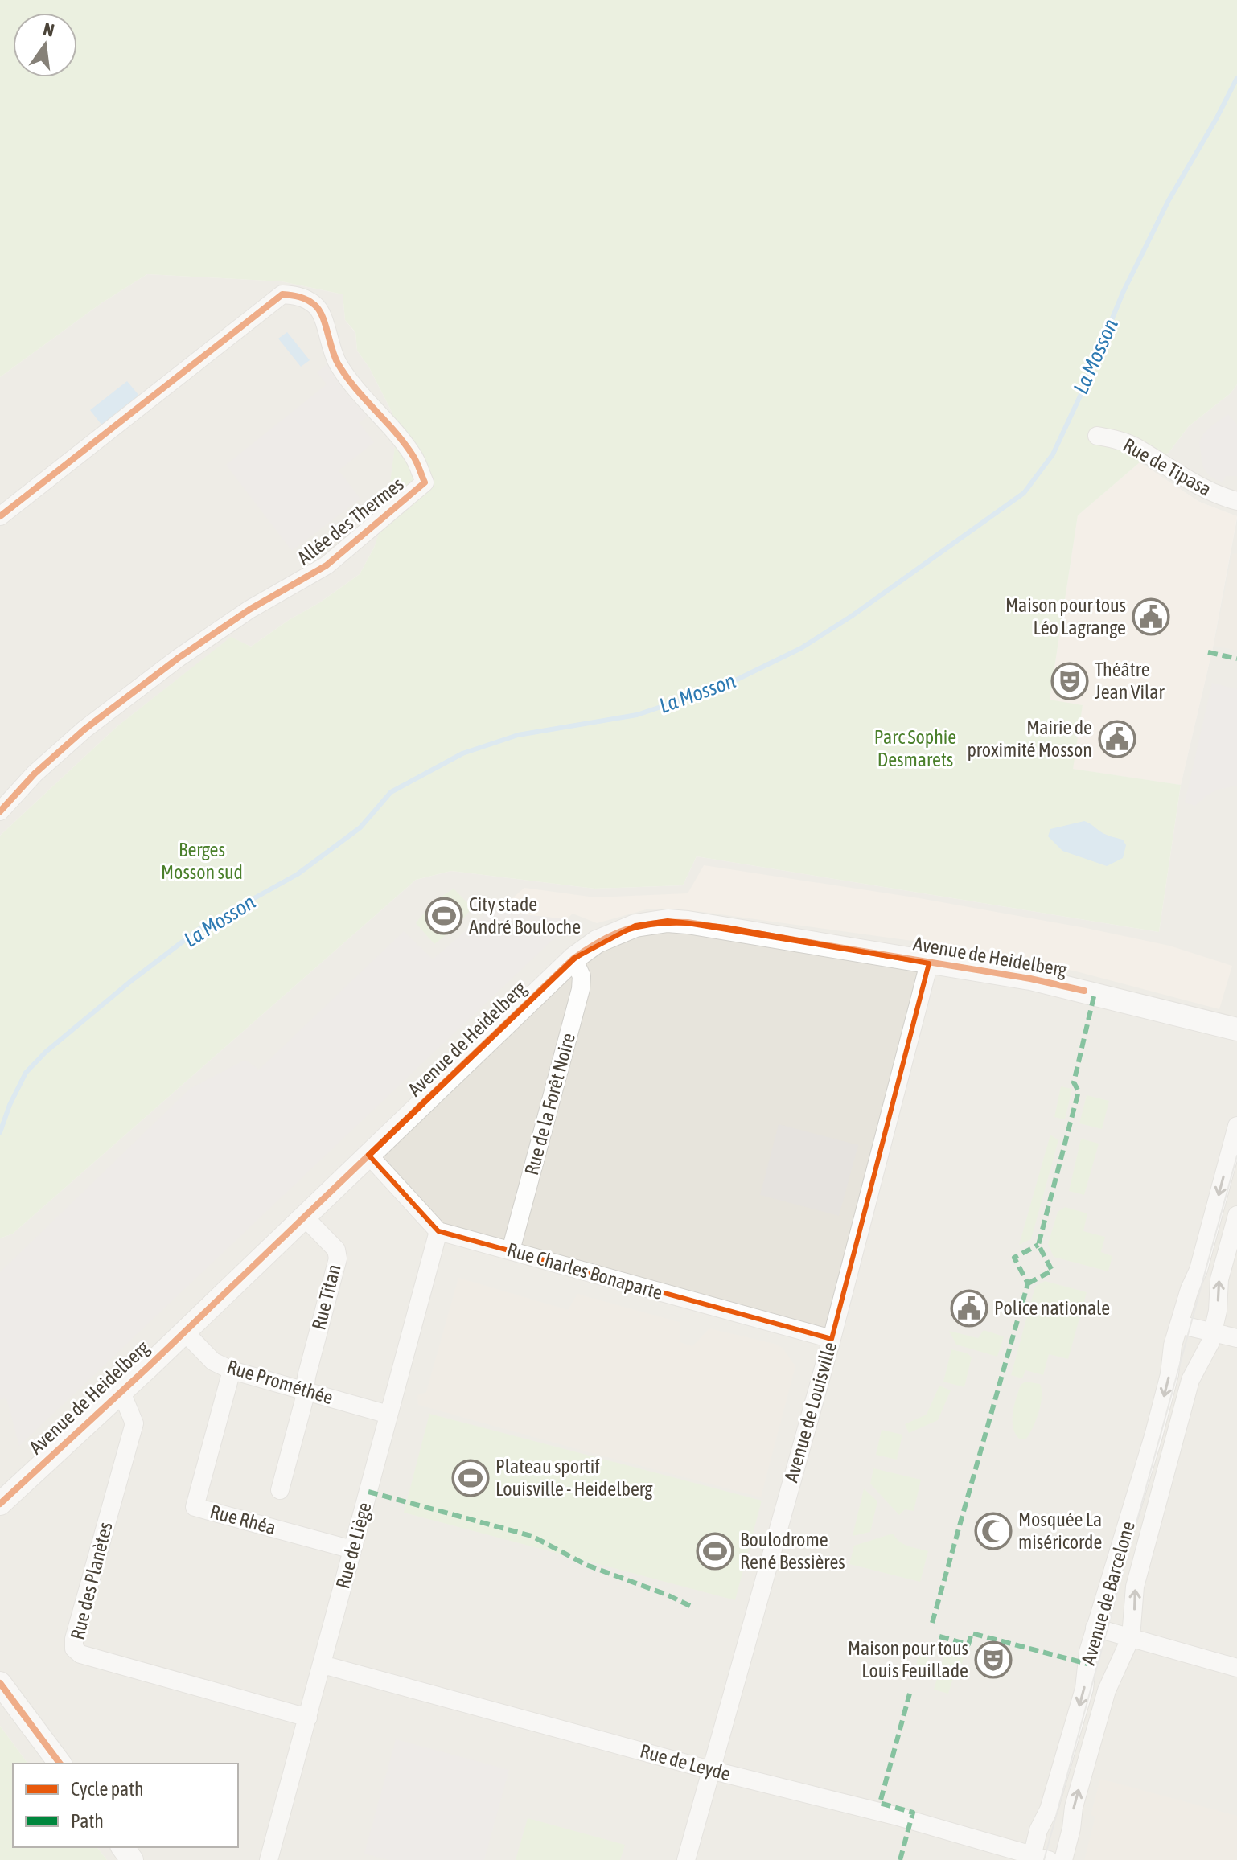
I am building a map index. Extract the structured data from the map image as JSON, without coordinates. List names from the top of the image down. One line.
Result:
{"streets":{"street":["Rue de Tipasa","Allée des Thermes","Avenue de Heidelberg","Rue de la Forêt Noire","Rue Charles Bonaparte","Rue Titan","Rue Prométhée","Avenue de Louisville","Rue Rhéa","Rue de Liège","Rue des Planètes","Avenue de Barcelone","Rue de Leyde"]},"crossings":[["Avenue de Heidelberg","Rue de la Forêt Noire"],["Avenue de Heidelberg","Rue Titan"],["Avenue de Heidelberg","Rue Prométhée"],["Avenue de Heidelberg","Avenue de Louisville"],["Avenue de Heidelberg","Rue des Planètes"],["Rue de la Forêt Noire","Rue Charles Bonaparte"],["Rue Charles Bonaparte","Avenue de Louisville"],["Rue Charles Bonaparte","Rue de Liège"],["Rue Titan","Rue Prométhée"],["Rue Prométhée","Rue Rhéa"],["Rue Prométhée","Rue de Liège"],["Avenue de Louisville","Rue de Leyde"],["Rue Rhéa","Rue de Liège"],["Rue de Liège","Rue des Planètes"],["Rue de Liège","Rue de Leyde"],["Avenue de Barcelone","Rue de Leyde"]],"water":["La Mosson"],"parks":["Parc Sophie Desmarets","Berges Mosson sud"],"places":{"public building":["Maison pour tous Léo Lagrange","Mairie de proximité Mosson","Police nationale"],"theatre":["Théâtre Jean Vilar","Maison pour tous Louis Feuillade"],"sports":["City stade André Bouloche","Plateau sportif Louisville - Heidelberg","Boulodrome René Bessières"],"mosque":["Mosquée La miséricorde"]},"legend":["Cycle path","Path"],"north":"top"}
